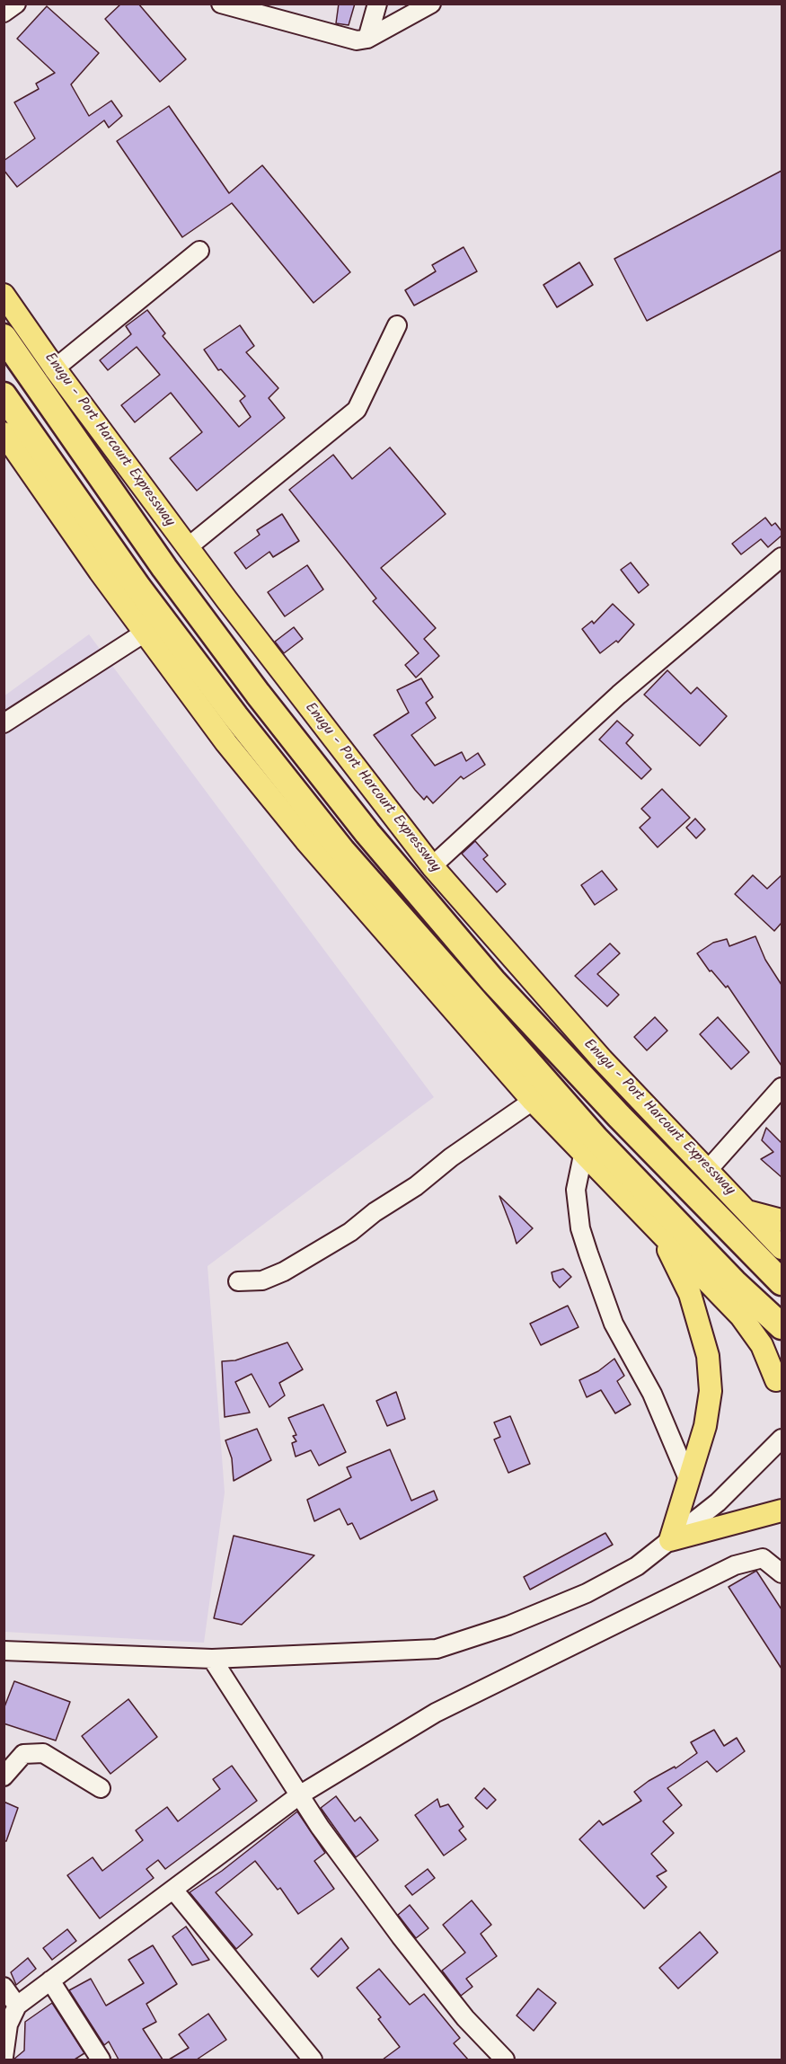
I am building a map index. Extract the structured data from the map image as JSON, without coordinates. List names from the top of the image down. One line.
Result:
{"streets":{"highway":["Enugu - Port Harcourt Expressway"]}}
